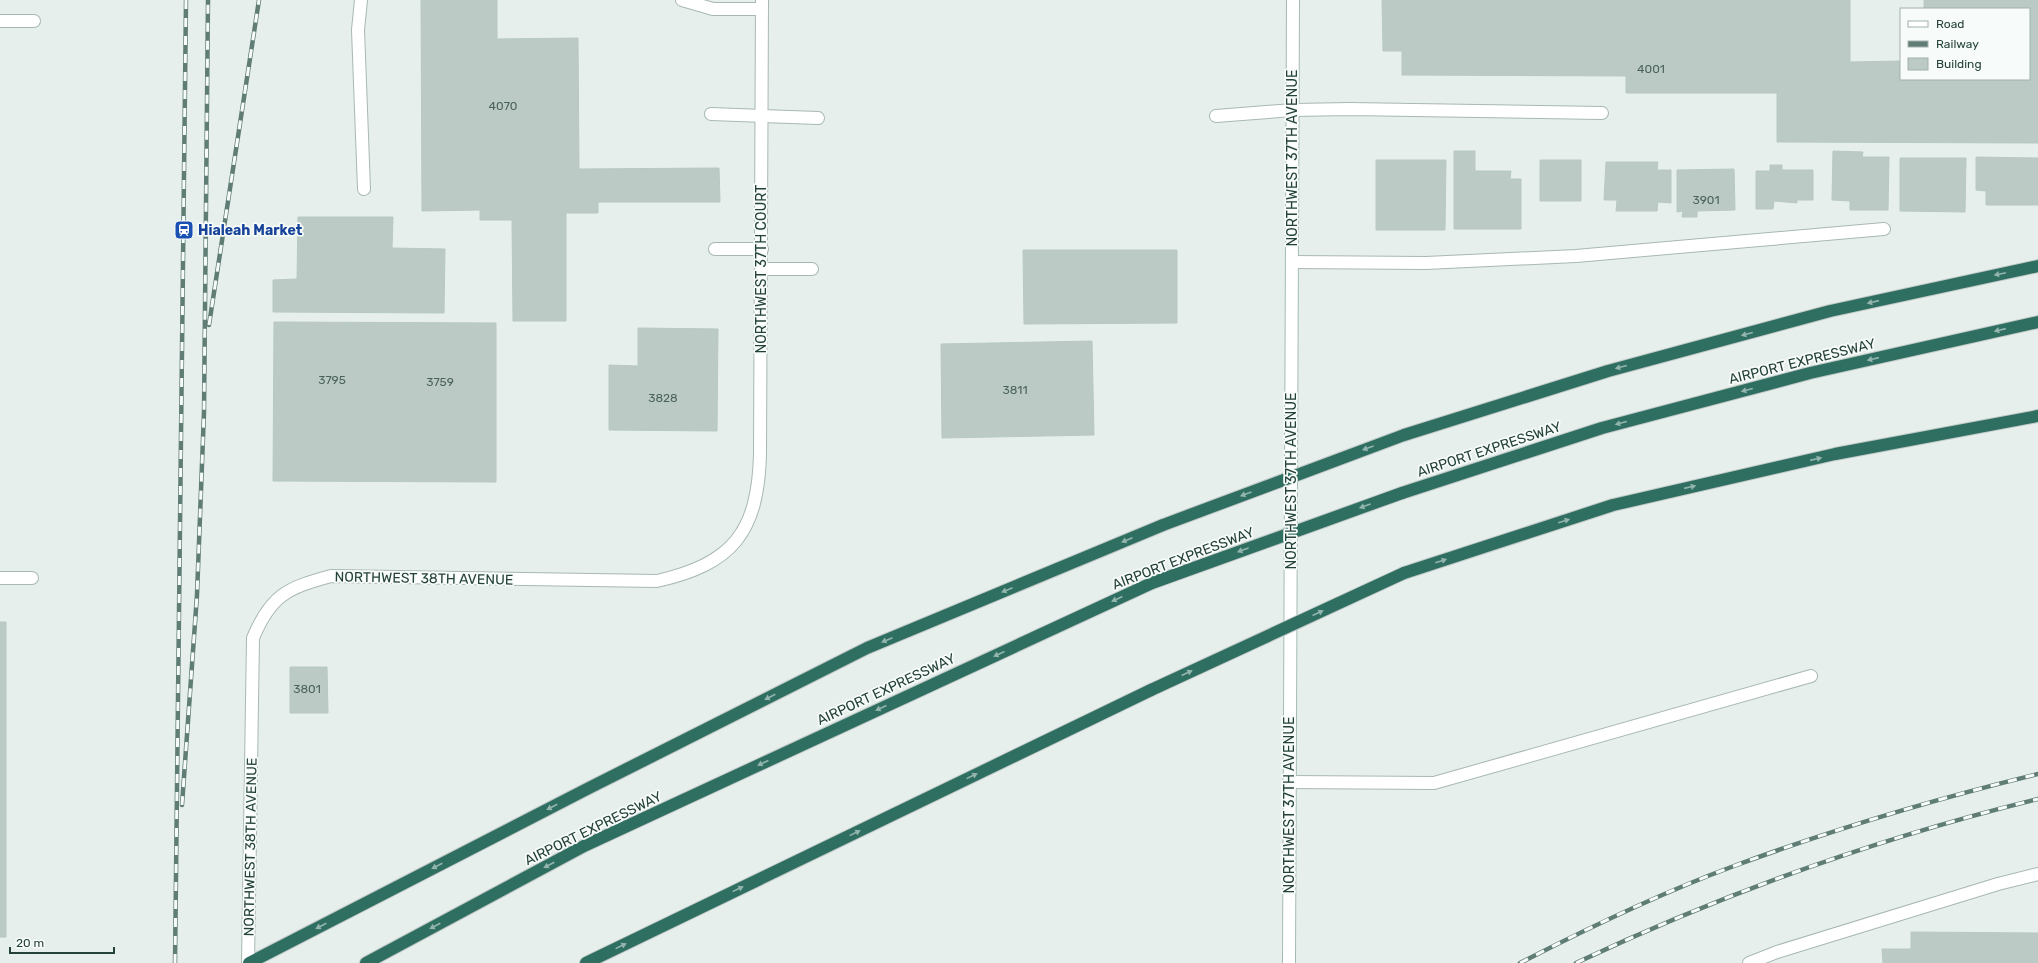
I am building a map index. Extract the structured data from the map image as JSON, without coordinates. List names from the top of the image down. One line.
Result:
{"streets":{"highway":["AIRPORT EXPRESSWAY"],"street":["NORTHWEST 37TH AVENUE","NORTHWEST 37TH COURT","NORTHWEST 38TH AVENUE"]},"crossings":[["NORTHWEST 37TH COURT","NORTHWEST 38TH AVENUE"]],"places":{"station":["Hialeah Market"]},"house_numbers":["4001","4070","3901","3795","3759","3811","3828","3801"],"legend":["Road","Railway","Building"],"scale_bar":"20 m"}
